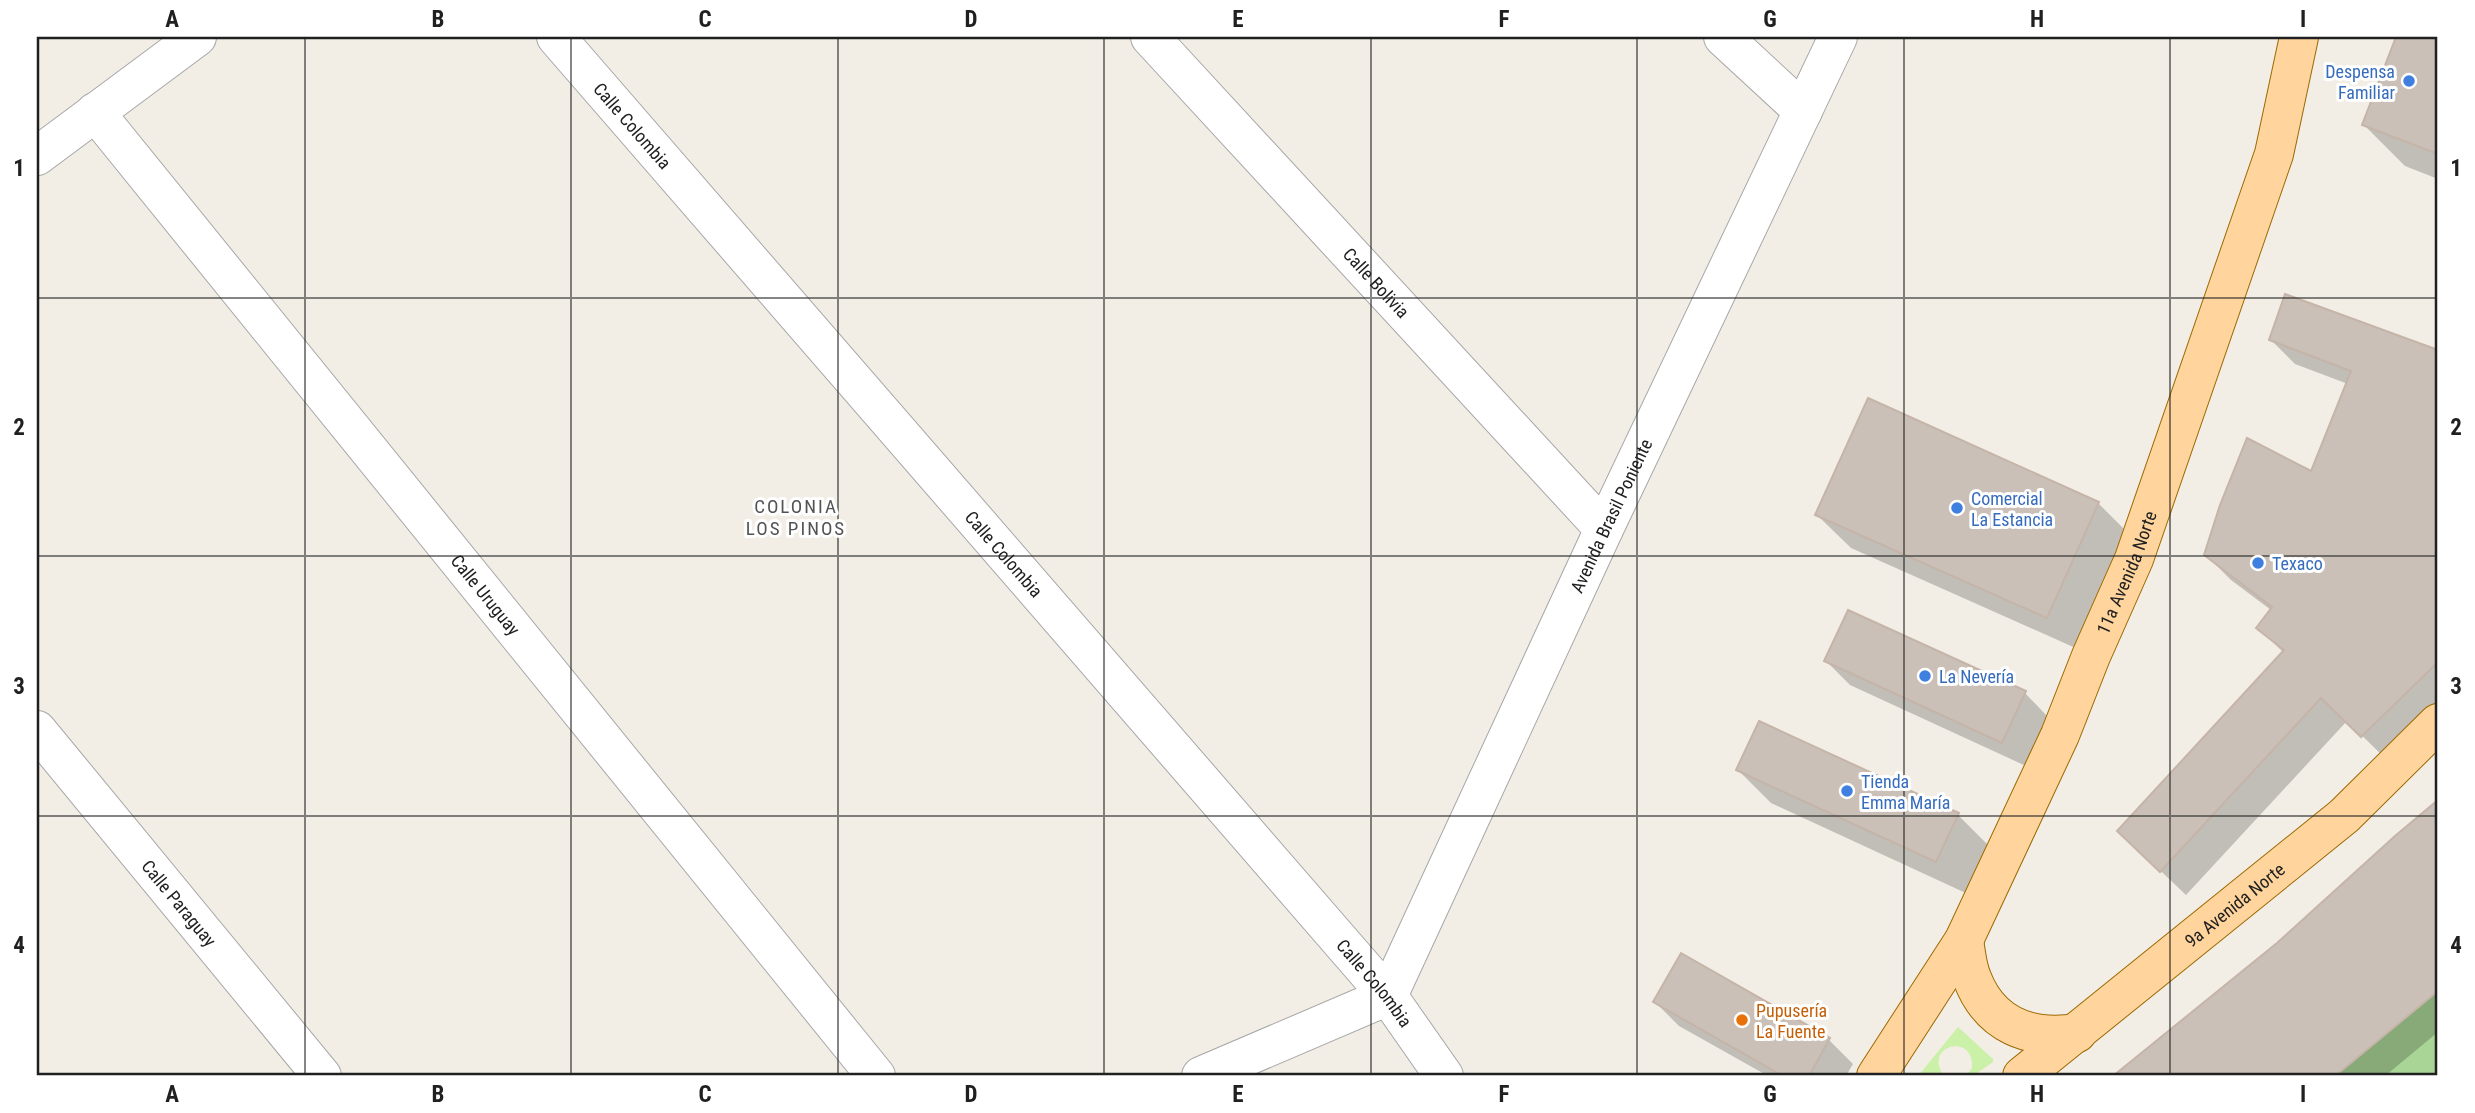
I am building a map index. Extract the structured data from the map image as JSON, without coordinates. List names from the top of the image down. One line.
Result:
{"streets":{"main road":["11a Avenida Norte","9a Avenida Norte"],"street":["Calle Colombia","Calle Bolivia","Avenida Brasil Poniente","Calle Uruguay","Calle Paraguay"]},"crossings":[["Calle Colombia","Avenida Brasil Poniente"],["Calle Bolivia","Avenida Brasil Poniente"]],"districts":["COLONIA LOS PINOS"],"places":["Despensa Familiar","Comercial La Estancia","Texaco","La Nevería","Tienda Emma María","Pupusería La Fuente"],"grid":{"columns":["A","B","C","D","E","F","G","H","I"],"rows":["1","2","3","4"]}}
